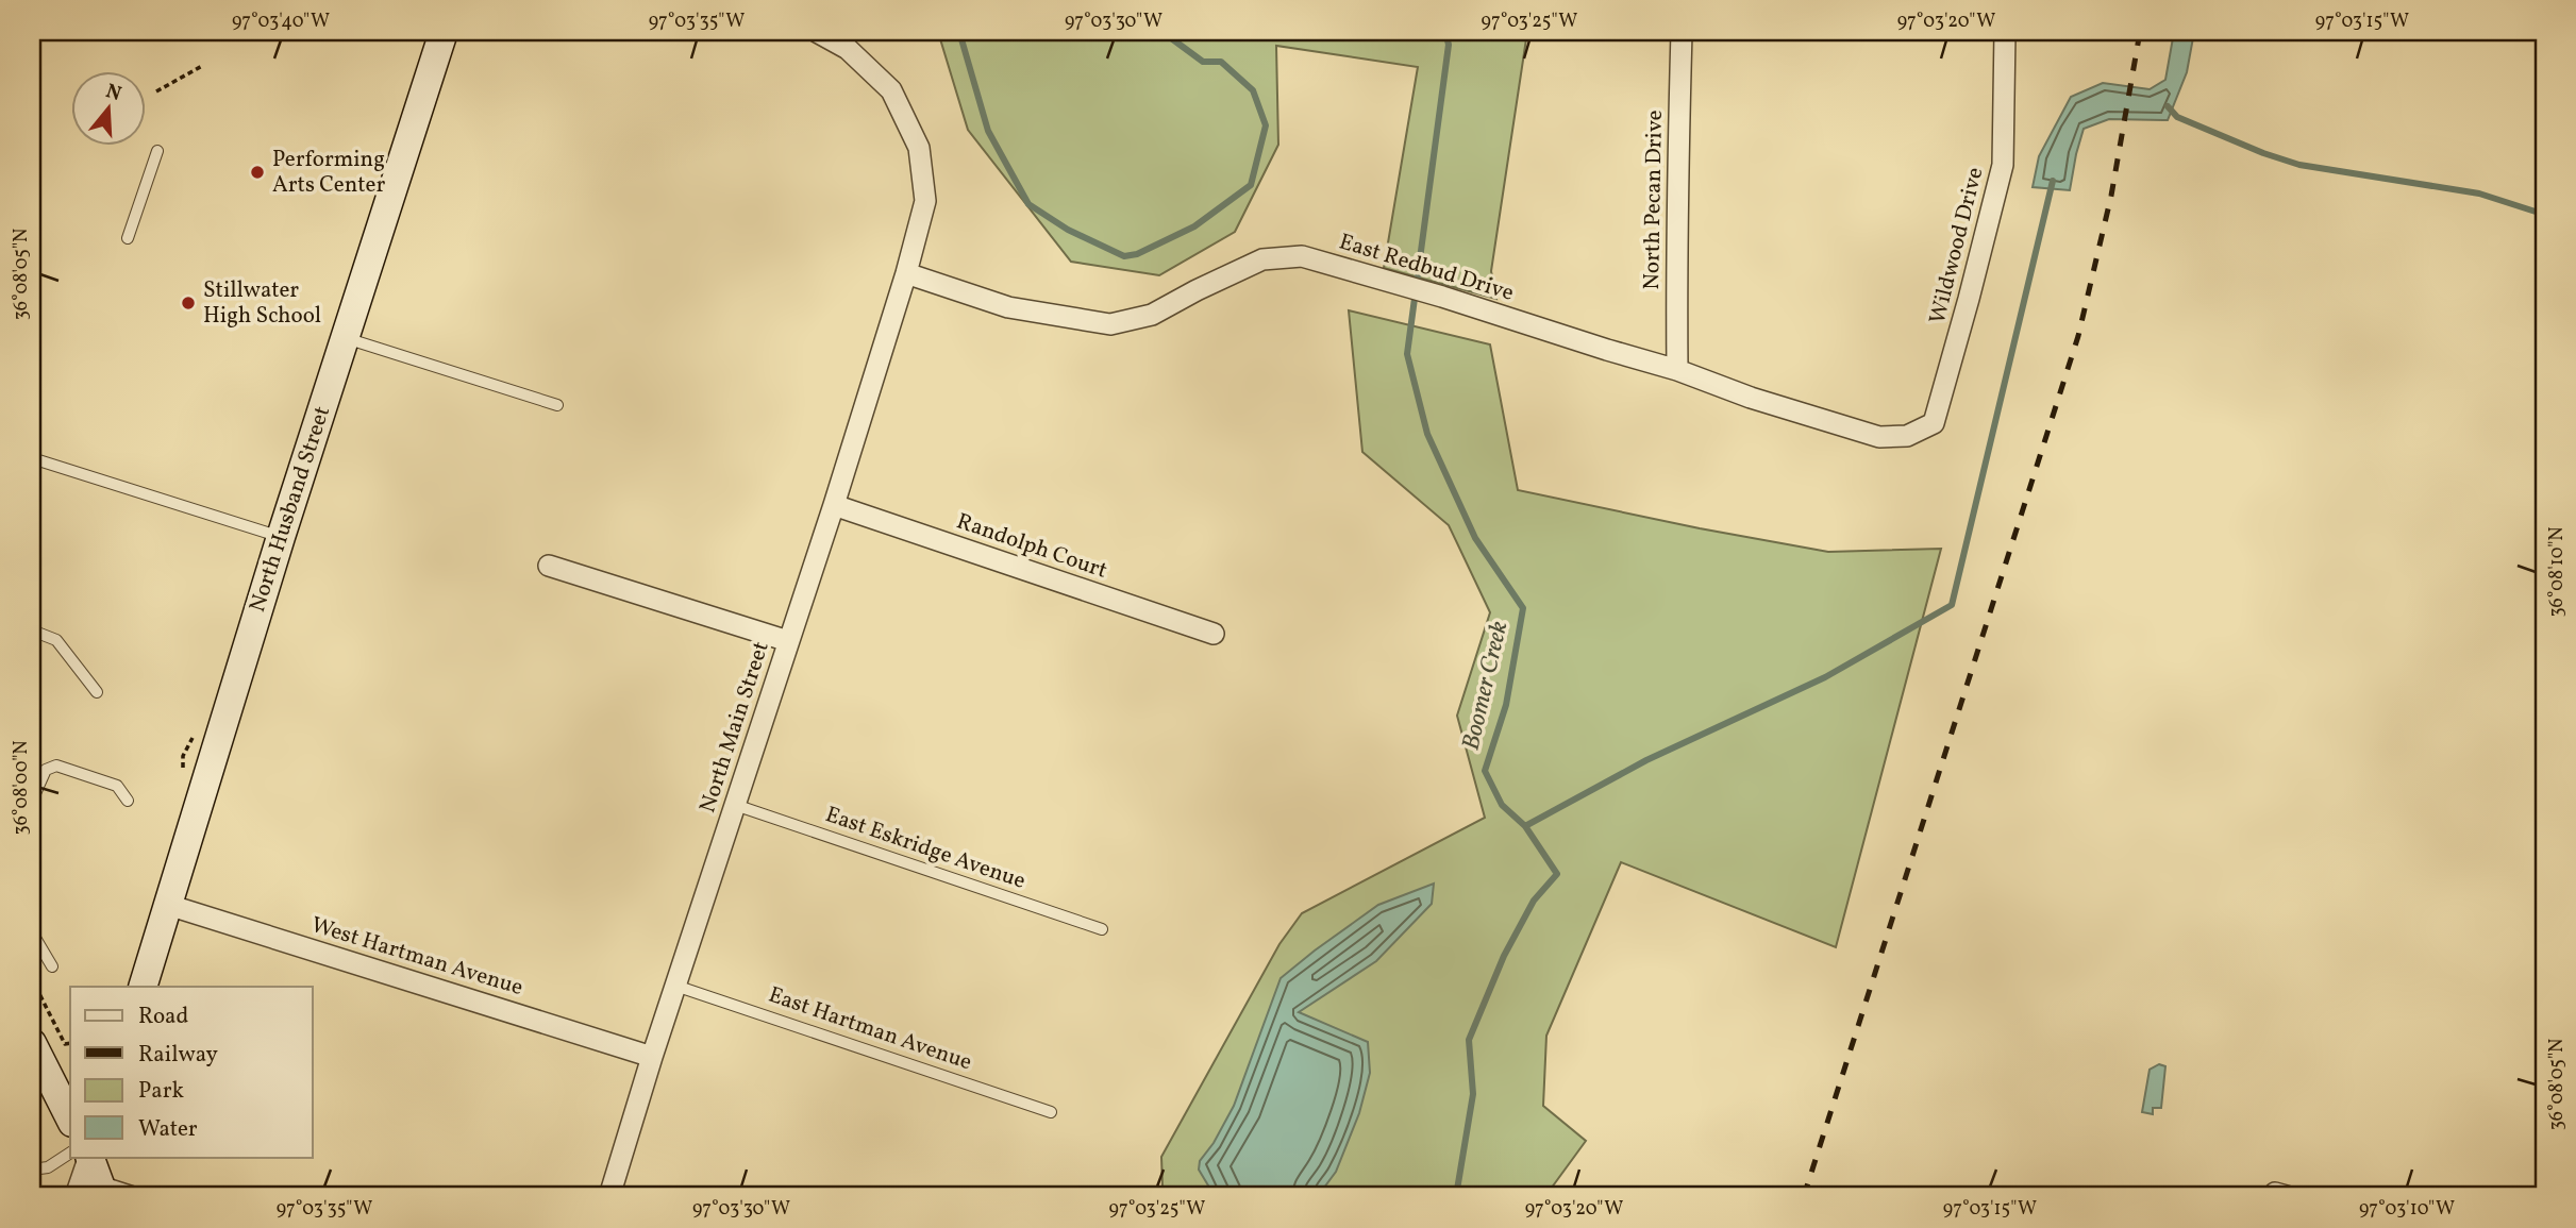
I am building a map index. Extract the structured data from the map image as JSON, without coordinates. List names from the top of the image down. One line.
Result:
{"streets":{"street":["North Pecan Drive","Wildwood Drive","East Redbud Drive","North Husband Street","Randolph Court","North Main Street","West Hartman Avenue"],"lane":["East Eskridge Avenue","East Hartman Avenue"]},"crossings":[["North Pecan Drive","East Redbud Drive"],["Wildwood Drive","East Redbud Drive"],["East Redbud Drive","North Main Street"],["North Husband Street","West Hartman Avenue"],["Randolph Court","North Main Street"],["North Main Street","East Eskridge Avenue"],["North Main Street","West Hartman Avenue"],["North Main Street","East Hartman Avenue"]],"water":["Boomer Creek"],"places":["Performing Arts Center","Stillwater High School"],"legend":["Road","Railway","Park","Water"],"north":"top","coordinates":["97°03'40\"W","97°03'35\"W","97°03'30\"W","97°03'25\"W","97°03'20\"W","97°03'15\"W","36°08'05\"N","36°08'10\"N","36°08'00\"N","97°03'10\"W"]}
